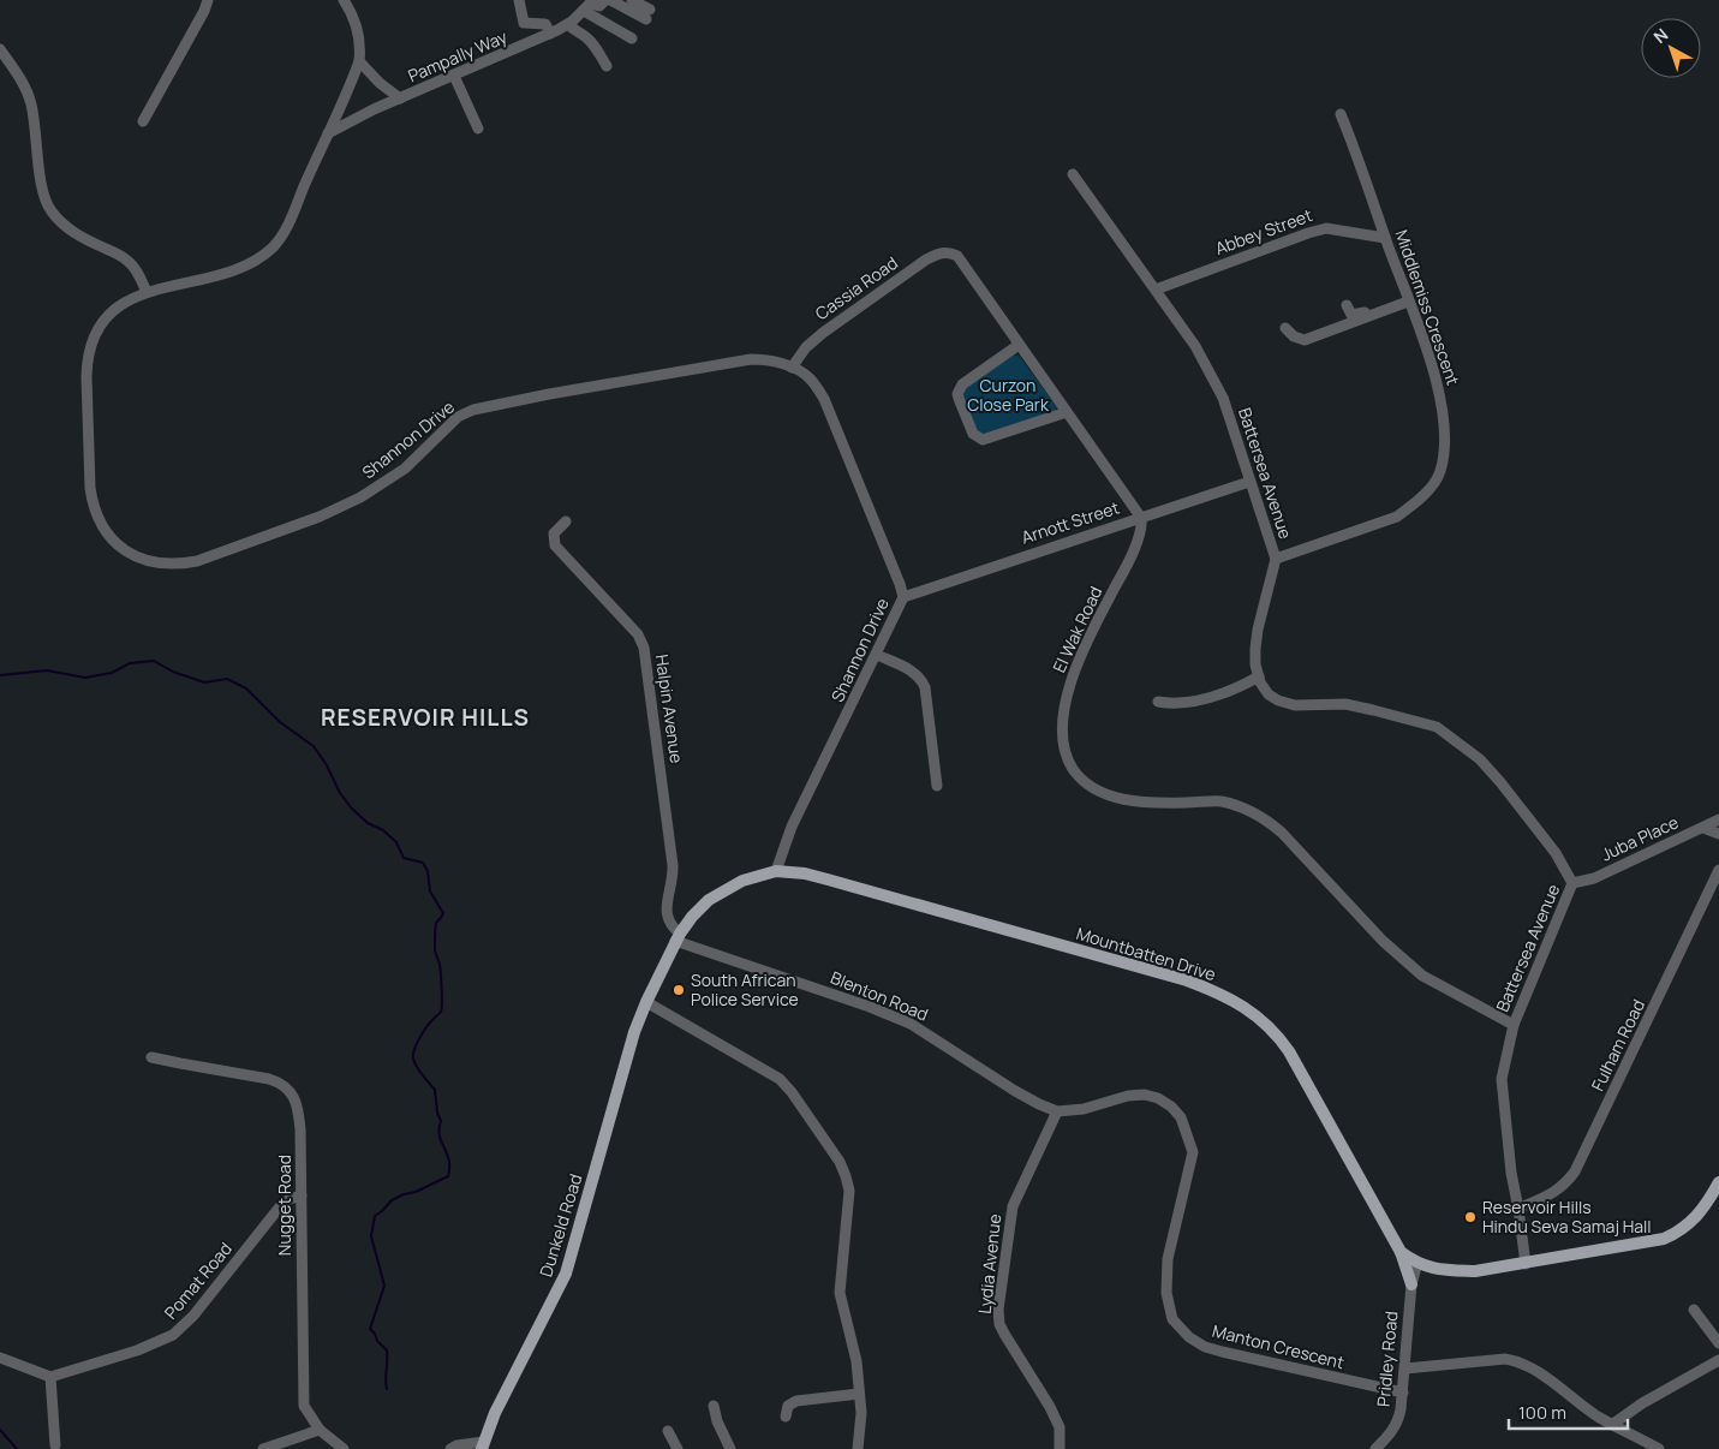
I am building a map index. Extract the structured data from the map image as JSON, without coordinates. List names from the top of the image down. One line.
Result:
{"streets":{"main road":["Mountbatten Drive","Dunkeld Road"],"street":["Pampally Way","Abbey Street","Cassia Road","Middlemiss Crescent","Shannon Drive","Battersea Avenue","Arnott Street","El Wak Road","Halpin Avenue","Juba Place","Blenton Road","Fulham Road","Nugget Road","Lydia Avenue","Pomat Road","Manton Crescent","Pridley Road"]},"crossings":[["Pampally Way","Shannon Drive"],["Abbey Street","Middlemiss Crescent"],["Abbey Street","Battersea Avenue"],["Cassia Road","Shannon Drive"],["Middlemiss Crescent","Battersea Avenue"],["Shannon Drive","Arnott Street"],["Shannon Drive","Mountbatten Drive"],["Battersea Avenue","Arnott Street"],["Battersea Avenue","El Wak Road"],["Battersea Avenue","Juba Place"],["Battersea Avenue","Mountbatten Drive"],["Battersea Avenue","Fulham Road"],["Arnott Street","El Wak Road"],["Halpin Avenue","Mountbatten Drive"],["Halpin Avenue","Blenton Road"],["Mountbatten Drive","Blenton Road"],["Mountbatten Drive","Dunkeld Road"],["Mountbatten Drive","Pridley Road"],["Blenton Road","Lydia Avenue"],["Blenton Road","Manton Crescent"],["Nugget Road","Pomat Road"],["Lydia Avenue","Manton Crescent"],["Manton Crescent","Pridley Road"]],"districts":["RESERVOIR HILLS"],"parks":["Curzon Close Park"],"places":["South African Police Service","Reservoir Hills Hindu Seva Samaj Hall"],"scale_bar":"100 m","north":"top left"}
